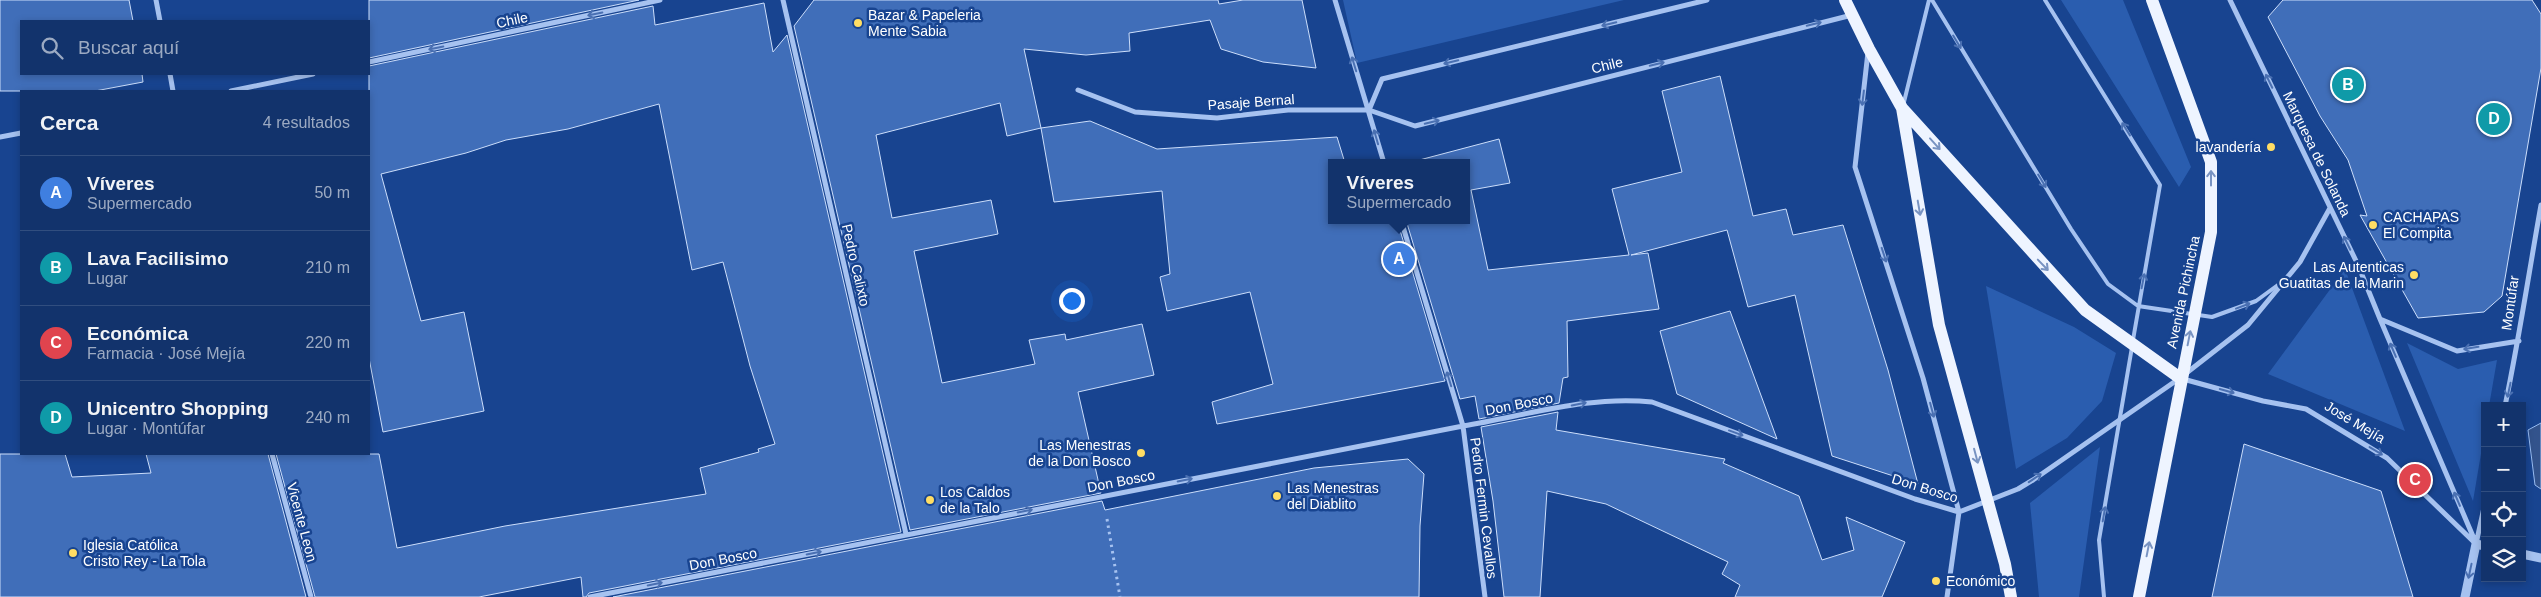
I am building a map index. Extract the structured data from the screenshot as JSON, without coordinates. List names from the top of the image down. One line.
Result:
{"streets":{"main road":["Avenida Pichincha"],"street":["Chile","Pasaje Bernal","Marquesa de Solanda","Pedro Calixto","Montúfar","Don Bosco","José Mejía","Pedro Fermin Cevallos","Vicente Leon"]},"crossings":[["Chile","Pasaje Bernal"],["Marquesa de Solanda","Don Bosco"],["Marquesa de Solanda","José Mejía"],["Pedro Calixto","Don Bosco"],["Don Bosco","José Mejía"],["Don Bosco","Pedro Fermin Cevallos"]],"one_way":["Marquesa de Solanda","Avenida Pichincha","Don Bosco","José Mejía","Pedro Fermin Cevallos"],"places":["Bazar & Papeleria Mente Sabia","lavandería","CACHAPAS El Compita","Las Autenticas Guatitas de la Marin","Las Menestras de la Don Bosco","Las Menestras del Diablito","Los Caldos de la Talo","Iglesia Católica Cristo Rey - La Tola","Económico"],"page":{"search":"Buscar aquí","pins":["B","D","A","C"],"heading":["Cerca","4 resultados"],"list":[{"mark":"A","name":"Víveres","note":"Supermercado","value":"50 m"},{"mark":"B","name":"Lava Facilisimo","note":"Lugar","value":"210 m"},{"mark":"C","name":"Económica","note":"Farmacia · José Mejía","value":"220 m"},{"mark":"D","name":"Unicentro Shopping","note":"Lugar · Montúfar","value":"240 m"}],"popup":["Víveres","Supermercado"],"map_buttons":["+","−"]}}
